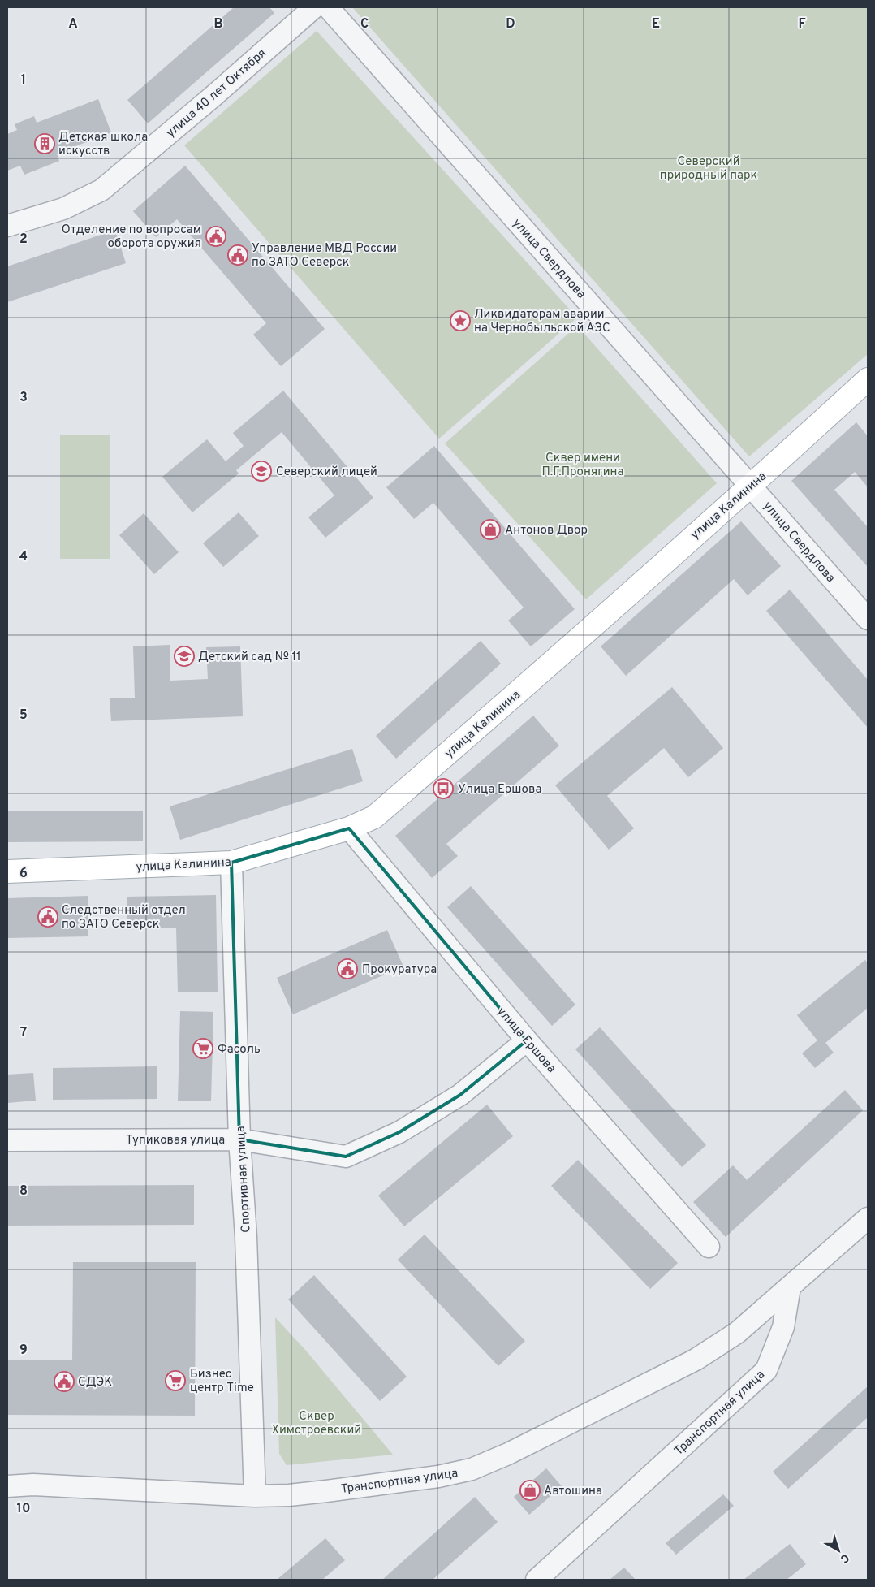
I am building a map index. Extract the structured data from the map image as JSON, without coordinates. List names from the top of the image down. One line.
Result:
{"streets":{"main road":["улица Калинина"],"street":["улица 40 лет Октября","улица Свердлова","улица Ершова","Тупиковая улица","Спортивная улица","Транспортная улица"]},"crossings":[["улица Свердлова","улица Калинина"],["улица Калинина","улица Ершова"],["улица Калинина","Спортивная улица"],["улица Ершова","Тупиковая улица"],["Тупиковая улица","Спортивная улица"],["Спортивная улица","Транспортная улица"]],"parks":["Северский природный парк","Сквер имени П.Г.Пронягина","Сквер Химстроевский"],"places":{"building":["Детская школа искусств"],"public building":["Отделение по вопросам оборота оружия","Управление МВД России по ЗАТО Северск","Следственный отдел по ЗАТО Северск","Прокуратура","СДЭК"],"place":["Ликвидаторам аварии на Чернобыльской АЭС"],"school or university":["Северский лицей","Детский сад № 11"],"shop":["Антонов Двор","Автошина"],"bus stop":["Улица Ершова"],"supermarket":["Фасоль","Бизнес центр Time"]},"north":"bottom right","grid":{"columns":["A","B","C","D","E","F"],"rows":["1","2","3","4","5","6","7","8","9","10"]}}
